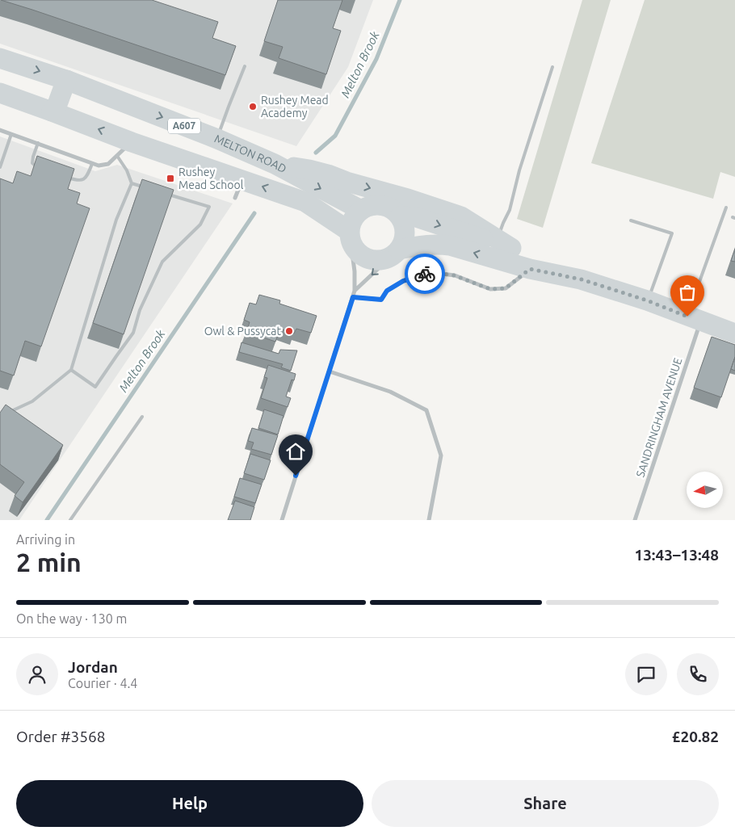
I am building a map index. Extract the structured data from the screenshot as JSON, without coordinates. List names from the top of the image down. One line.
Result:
{"streets":{"main road":["A607","MELTON ROAD"],"street":["SANDRINGHAM AVENUE"]},"water":["Melton Brook"],"places":{"other":["Rushey Mead Academy","Owl & Pussycat"],"transit":["Rushey Mead School"]},"north":"left","page":{"heading":["2 min","Arriving in","13:43–13:48"],"panel":["Jordan","Courier · 4.4","Order #3568","£20.82"],"bar":"On the way · 130 m","buttons":["Help","Share"]}}
